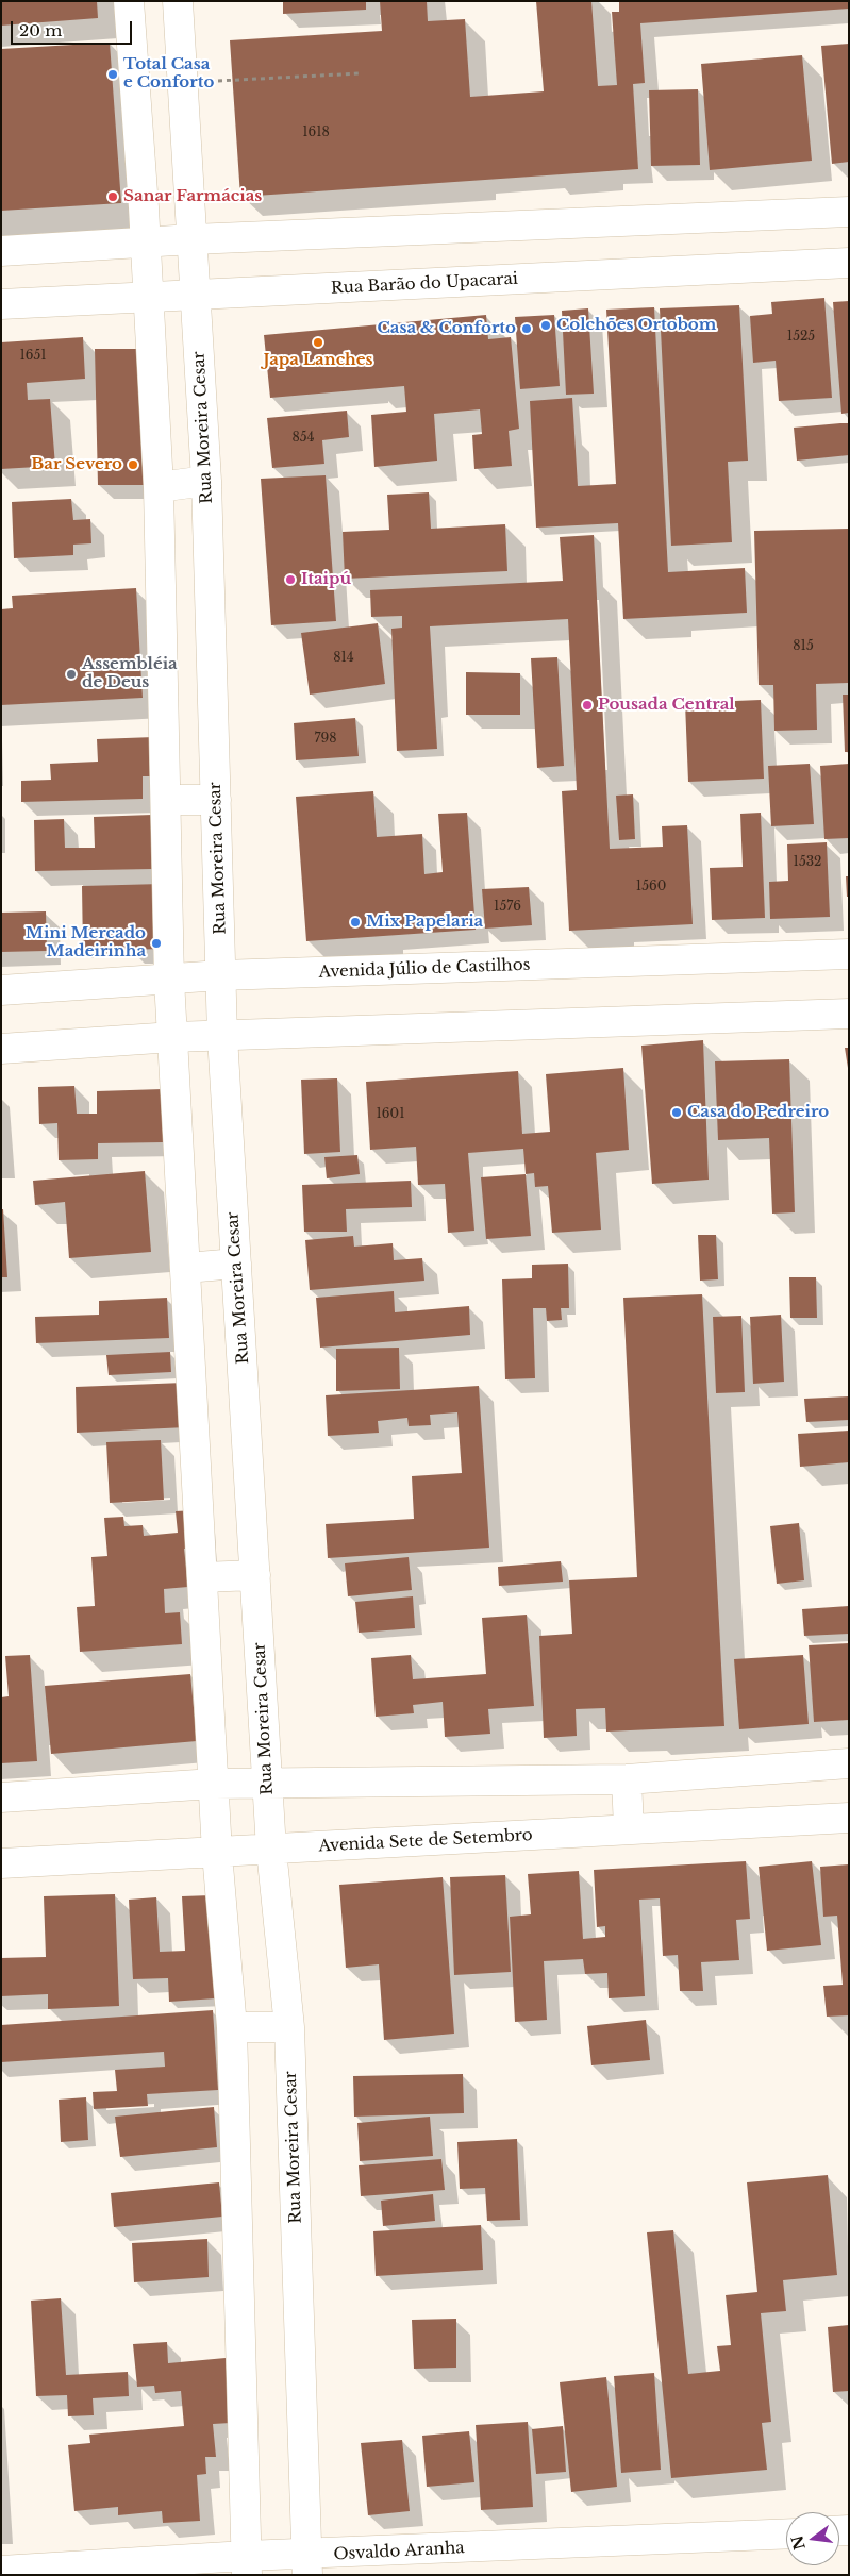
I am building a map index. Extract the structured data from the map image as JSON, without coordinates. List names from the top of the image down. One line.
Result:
{"streets":{"street":["Rua Barão do Upacarai","Rua Moreira Cesar","Avenida Júlio de Castilhos","Avenida Sete de Setembro","Osvaldo Aranha"]},"crossings":[["Rua Barão do Upacarai","Rua Moreira Cesar"],["Rua Moreira Cesar","Avenida Júlio de Castilhos"],["Rua Moreira Cesar","Avenida Sete de Setembro"],["Rua Moreira Cesar","Osvaldo Aranha"]],"places":["Total Casa e Conforto","Sanar Farmácias","Colchões Ortobom","Casa & Conforto","Japa Lanches","Bar Severo","Itaipú","Assembléia de Deus","Pousada Central","Mix Papelaria","Mini Mercado Madeirinha","Casa do Pedreiro"],"house_numbers":["1618","1525","1651","854","815","814","798","1532","1560","1576","1601"],"scale_bar":"20 m","north":"left"}
